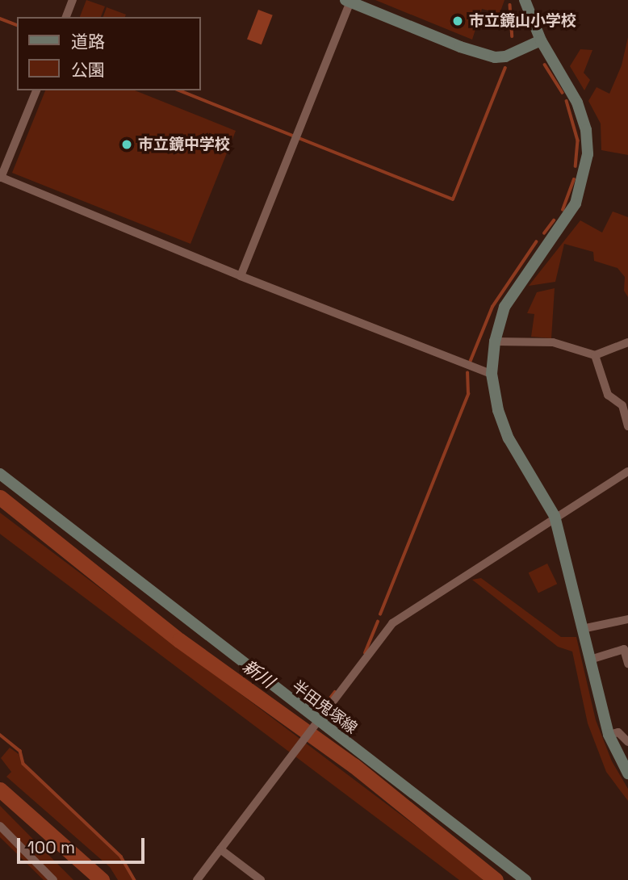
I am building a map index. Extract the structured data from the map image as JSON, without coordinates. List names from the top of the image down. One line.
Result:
{"streets":{"street":["半田鬼塚線"]},"water":["新川"],"places":["市立鏡山小学校","市立鏡中学校"],"legend":["道路","公園"],"scale_bar":"100 m"}
